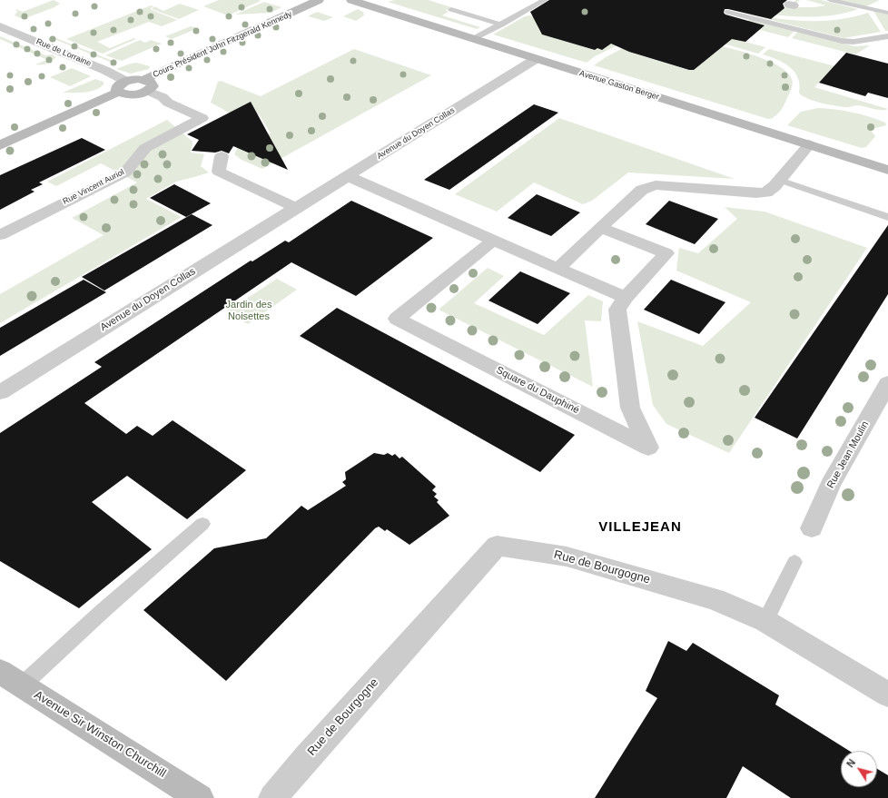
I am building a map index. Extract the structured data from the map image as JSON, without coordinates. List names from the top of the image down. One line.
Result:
{"streets":{"street":["Cours Président John Fitzgerald Kennedy","Rue de Lorraine","Avenue Gaston Berger","Avenue du Doyen Collas","Rue Vincent Auriol","Square du Dauphiné","Rue Jean Moulin","Rue de Bourgogne","Avenue Sir Winston Churchill"]},"crossings":[["Cours Président John Fitzgerald Kennedy","Rue de Lorraine"],["Cours Président John Fitzgerald Kennedy","Rue Vincent Auriol"],["Avenue Gaston Berger","Avenue du Doyen Collas"]],"districts":["VILLEJEAN"],"parks":["Jardin des Noisettes"],"north":"top left"}
